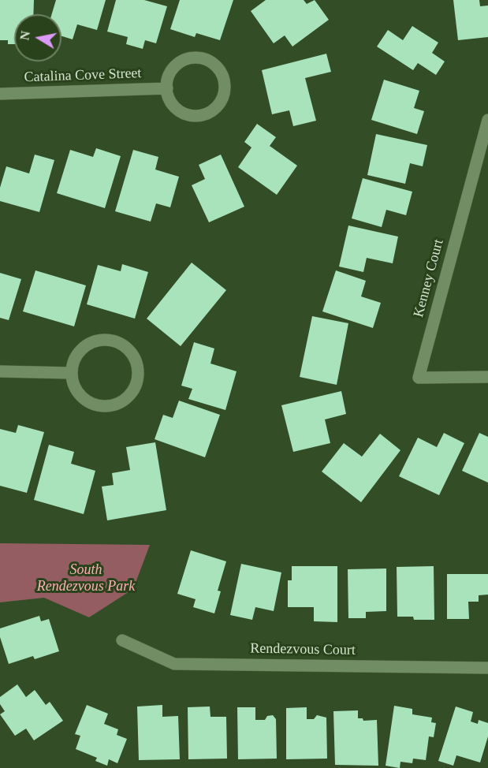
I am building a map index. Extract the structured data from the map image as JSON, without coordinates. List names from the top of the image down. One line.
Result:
{"streets":{"street":["Catalina Cove Street","Kenney Court","Rendezvous Court"]},"parks":["South Rendezvous Park"],"north":"left"}
